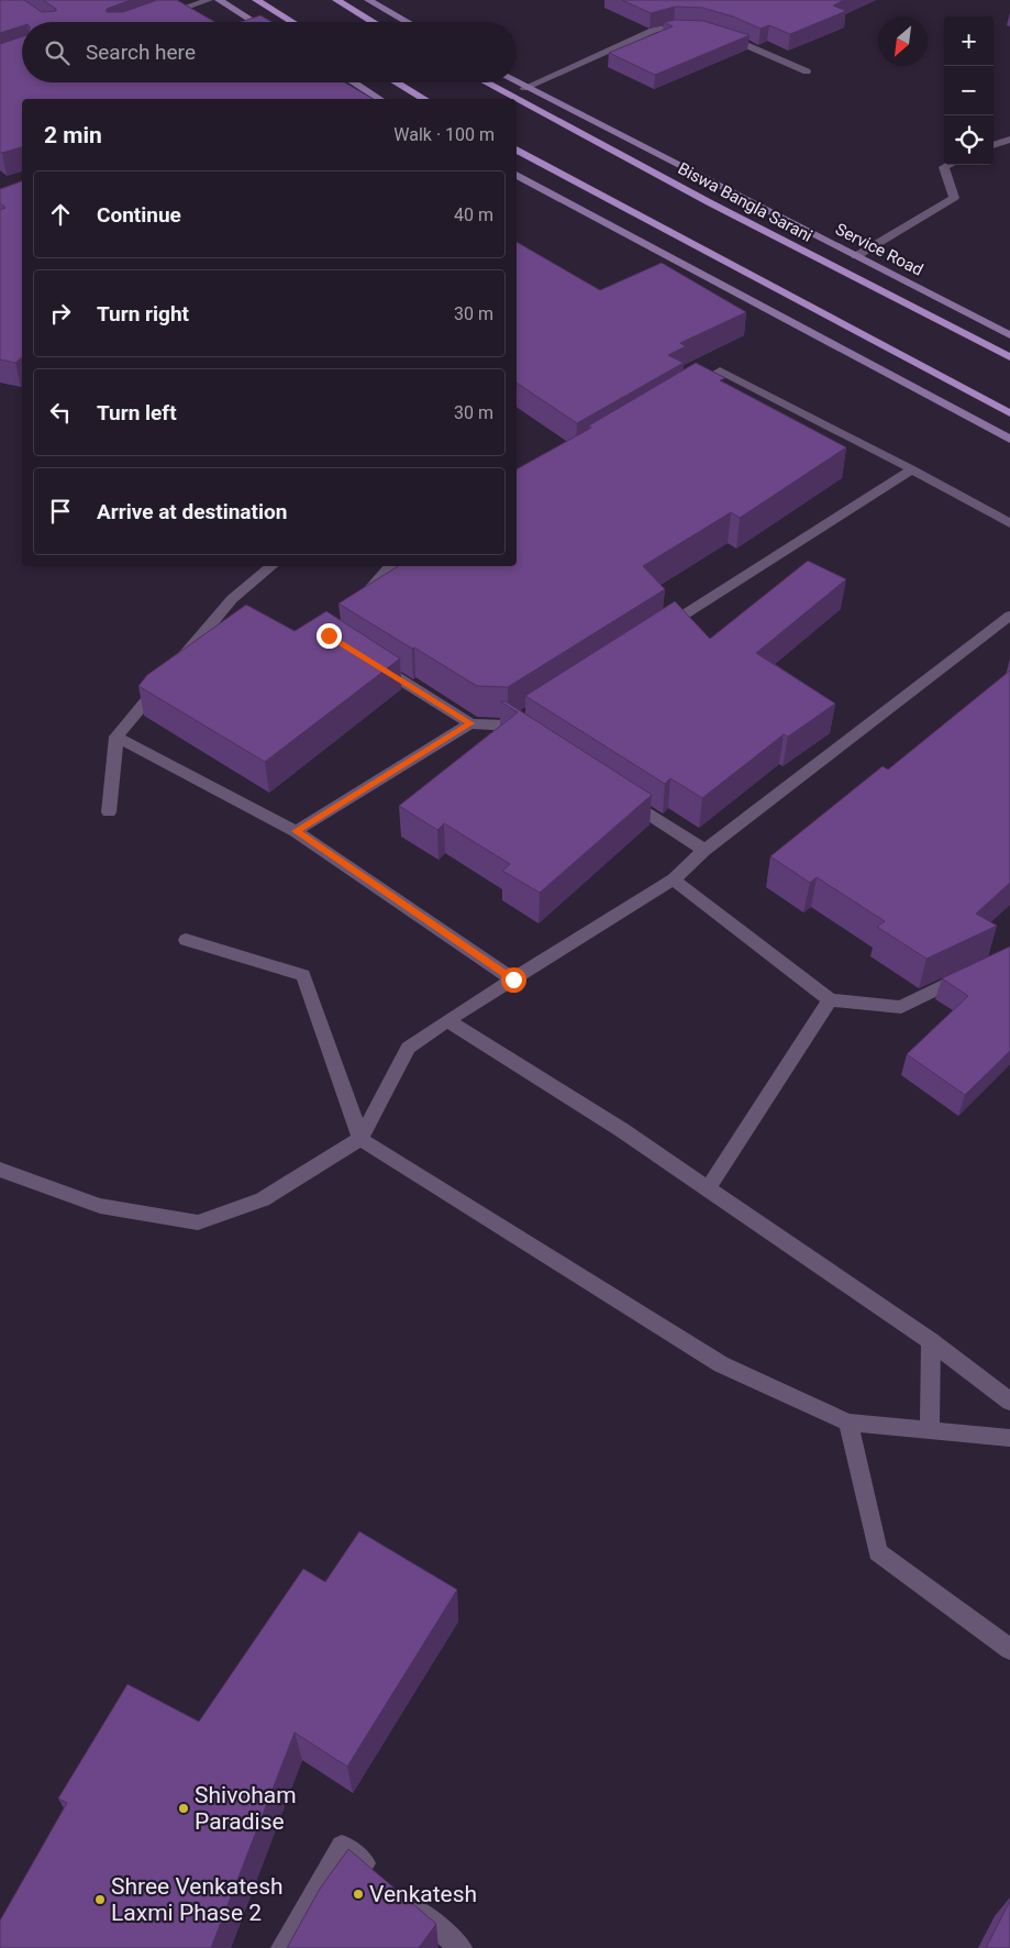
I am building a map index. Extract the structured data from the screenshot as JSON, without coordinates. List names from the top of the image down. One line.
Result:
{"streets":{"main road":["Biswa Bangla Sarani"],"street":["Service Road"]},"places":["Shivoham Paradise","Venkatesh","Shree Venkatesh Laxmi Phase 2"],"north":"bottom left","page":{"map_buttons":["+","−"],"search":"Search here","heading":["2 min","Walk · 100 m"],"list":[["Continue","40 m"],["Turn right","30 m"],["Turn left","30 m"],"Arrive at destination"]}}
